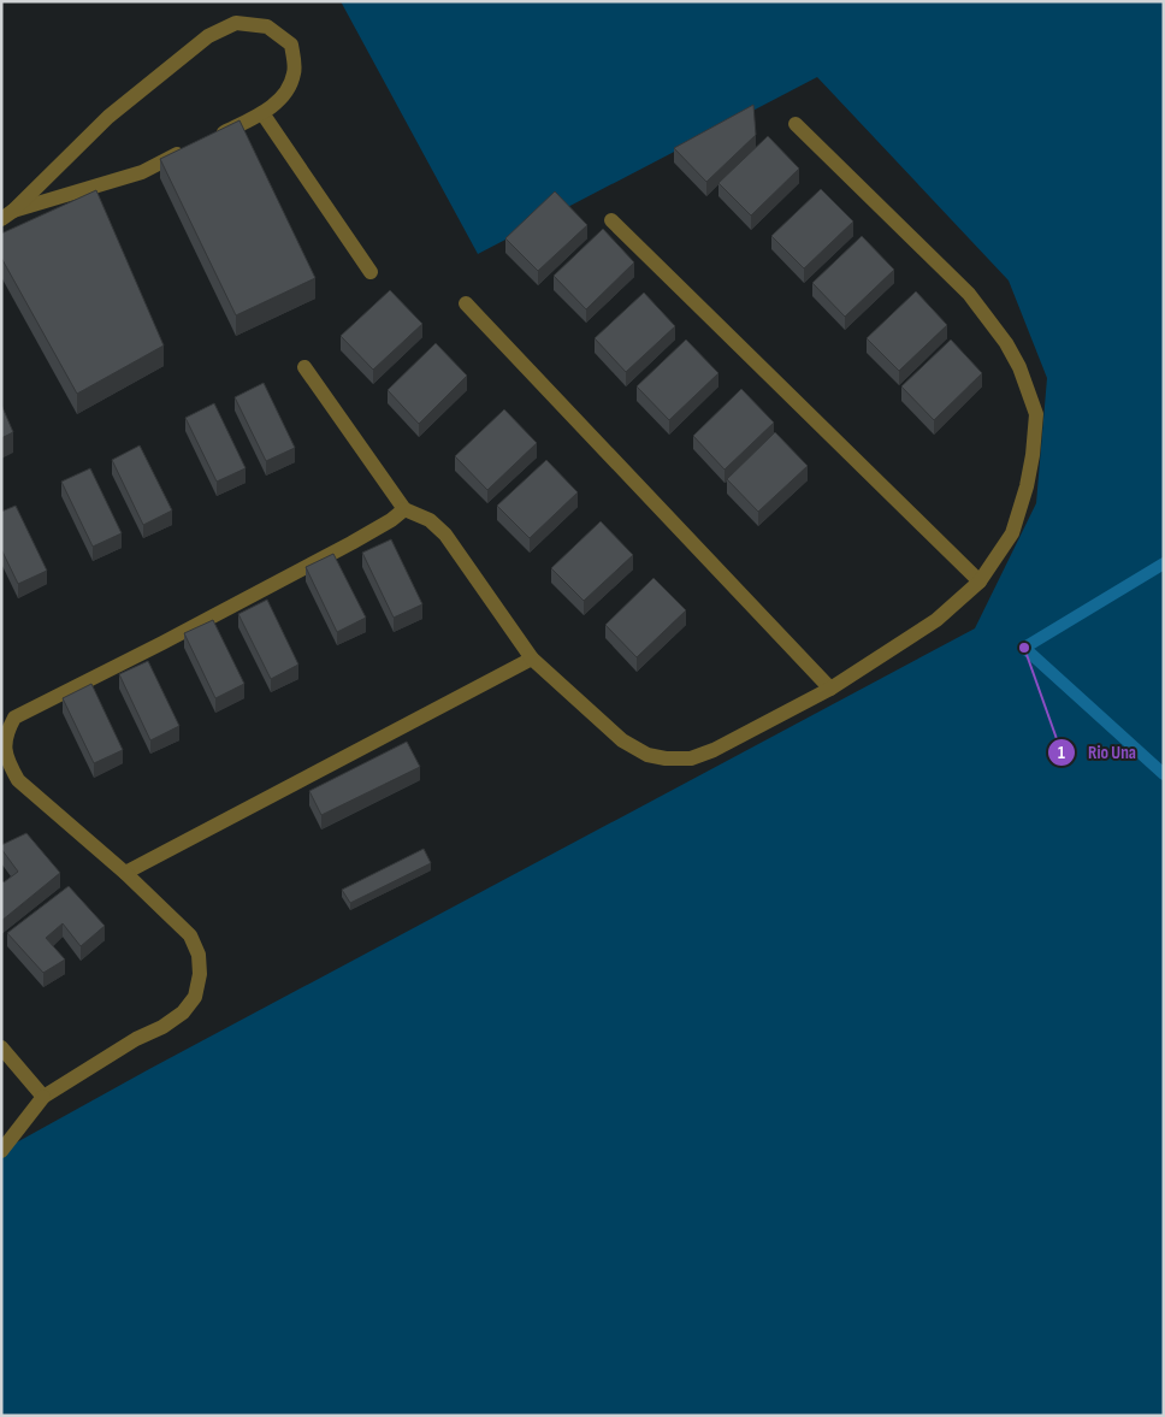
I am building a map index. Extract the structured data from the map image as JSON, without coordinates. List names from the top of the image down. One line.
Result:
{"places":["Rio Una"]}
